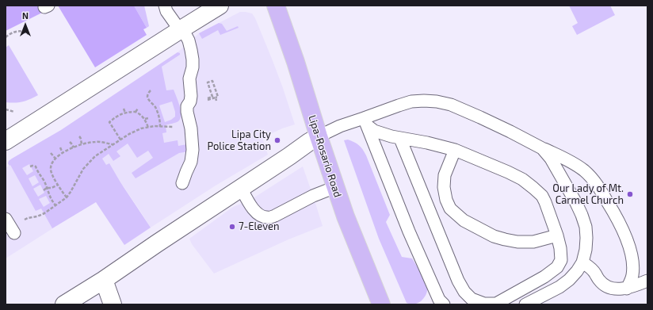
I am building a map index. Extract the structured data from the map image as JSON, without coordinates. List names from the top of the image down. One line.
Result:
{"streets":{"main road":["Lipa-Rosario Road"]},"places":["Lipa City Police Station","Our Lady of Mt. Carmel Church","7-Eleven"],"north":"top"}
